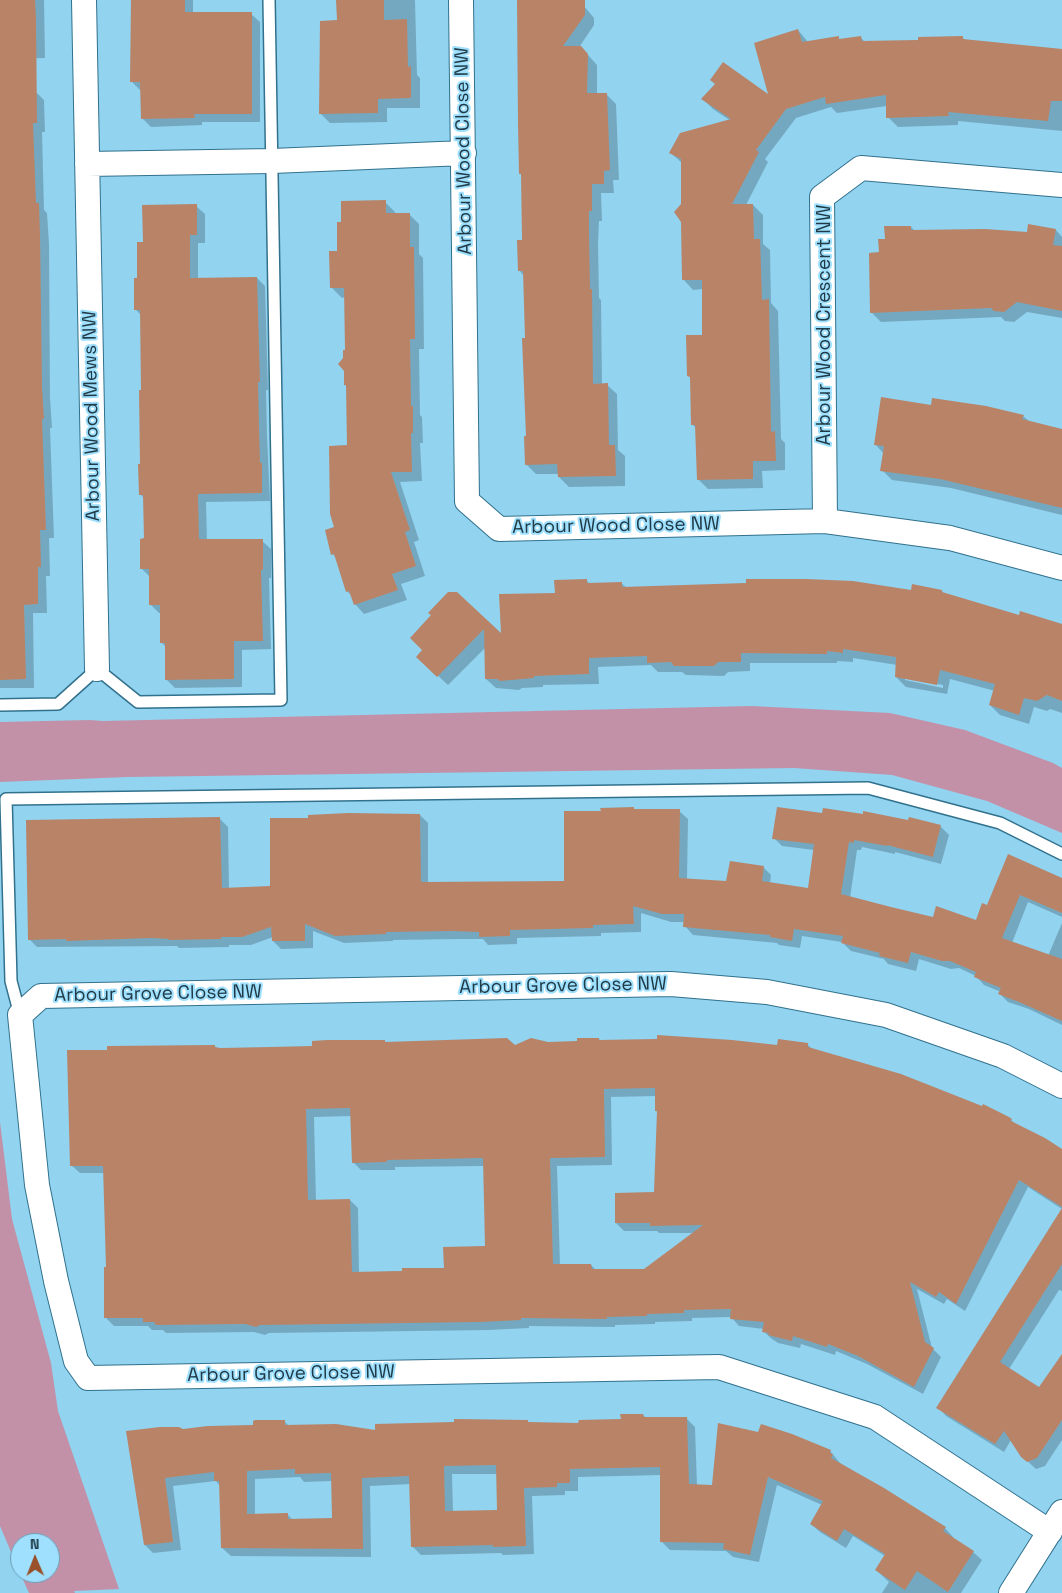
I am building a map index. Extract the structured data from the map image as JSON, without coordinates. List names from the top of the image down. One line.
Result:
{"streets":{"street":["Arbour Wood Close NW","Arbour Wood Crescent NW","Arbour Wood Mews NW","Arbour Grove Close NW"]},"crossings":[["Arbour Wood Close NW","Arbour Wood Crescent NW"]],"north":"top"}
